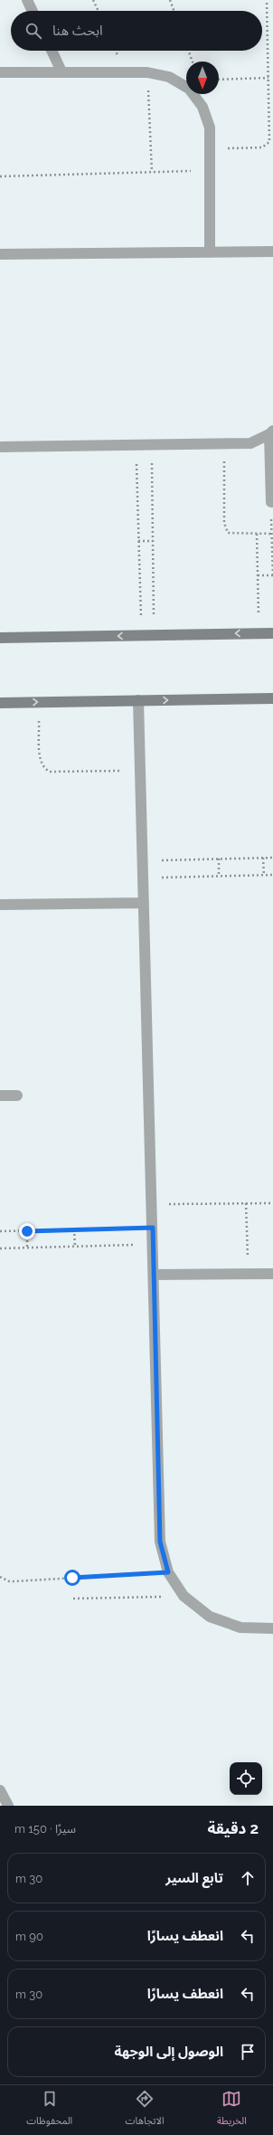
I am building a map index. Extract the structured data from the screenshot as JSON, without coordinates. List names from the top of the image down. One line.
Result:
{"north":"bottom","page":{"search":"ابحث هنا","heading":["2 دقيقة","سيرًا · 150 m"],"list":[["تابع السير","30 m"],["انعطف يسارًا","90 m"],["انعطف يسارًا","30 m"],"الوصول إلى الوجهة"],"nav":["الخريطة","الاتجاهات","المحفوظات"]}}
